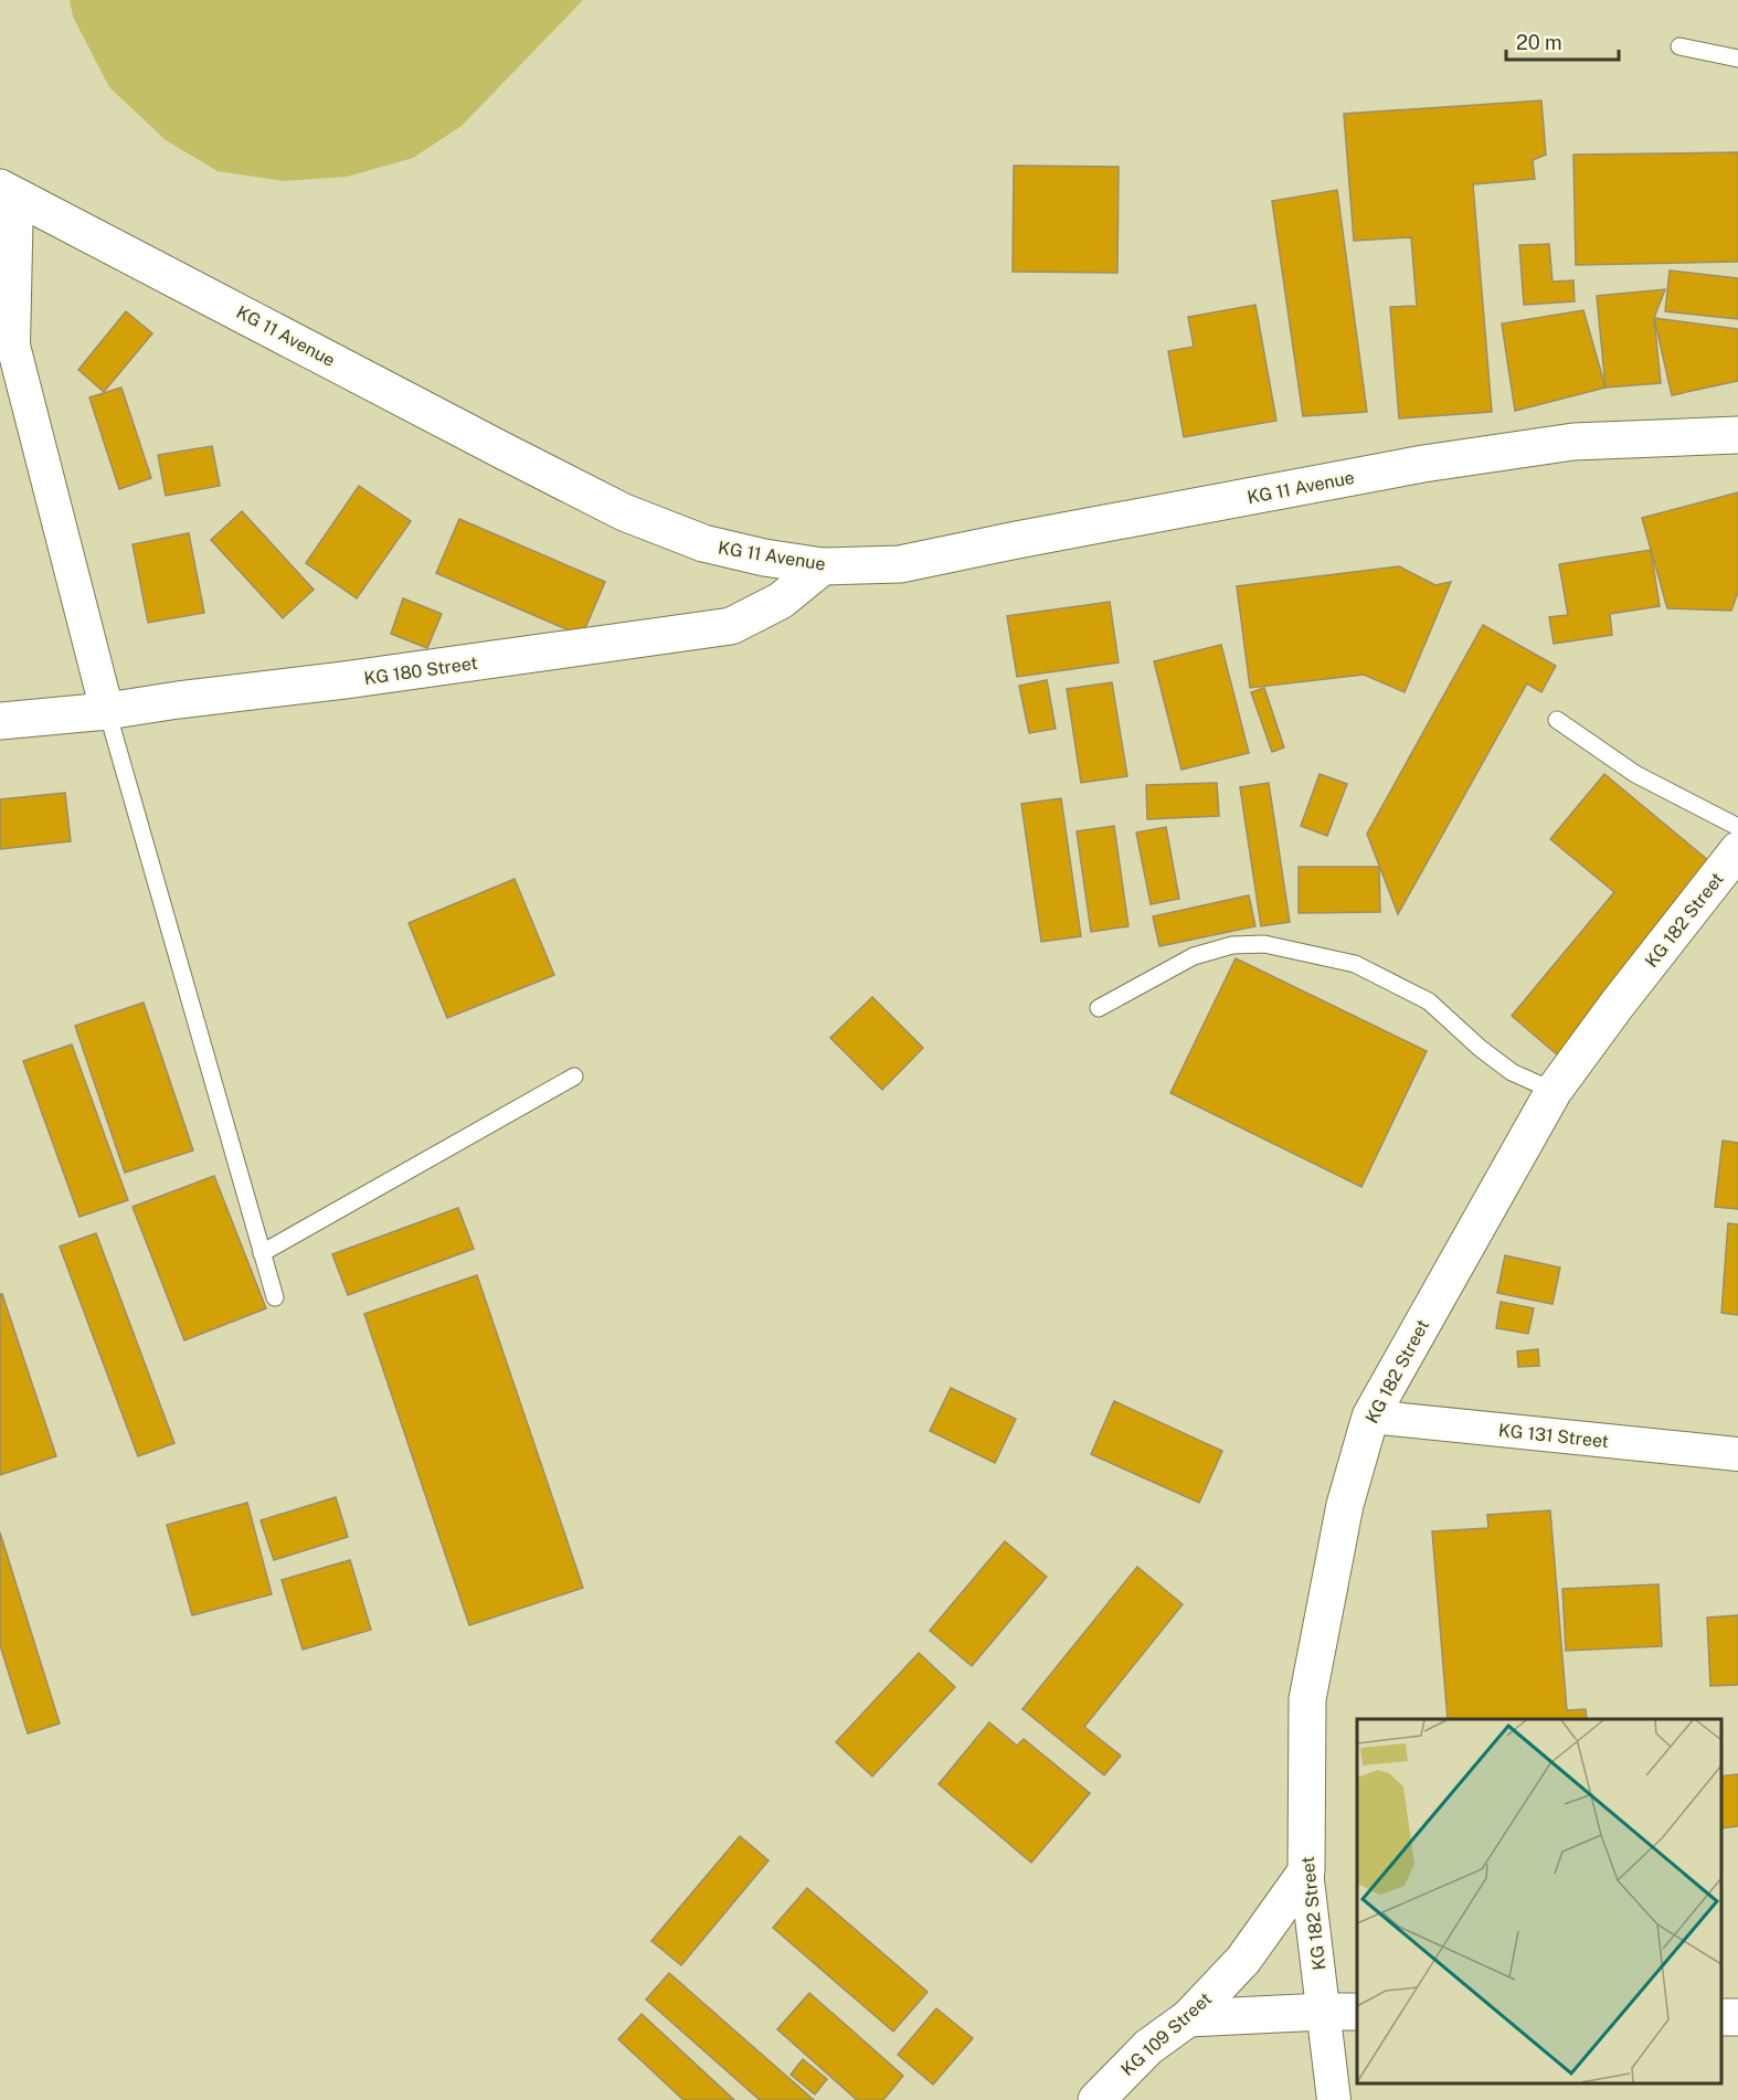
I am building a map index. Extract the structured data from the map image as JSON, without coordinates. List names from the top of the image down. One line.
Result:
{"streets":{"street":["KG 11 Avenue","KG 180 Street","KG 182 Street","KG 131 Street","KG 109 Street"]},"crossings":[["KG 11 Avenue","KG 180 Street"],["KG 182 Street","KG 131 Street"],["KG 182 Street","KG 109 Street"]],"scale_bar":"20 m"}
